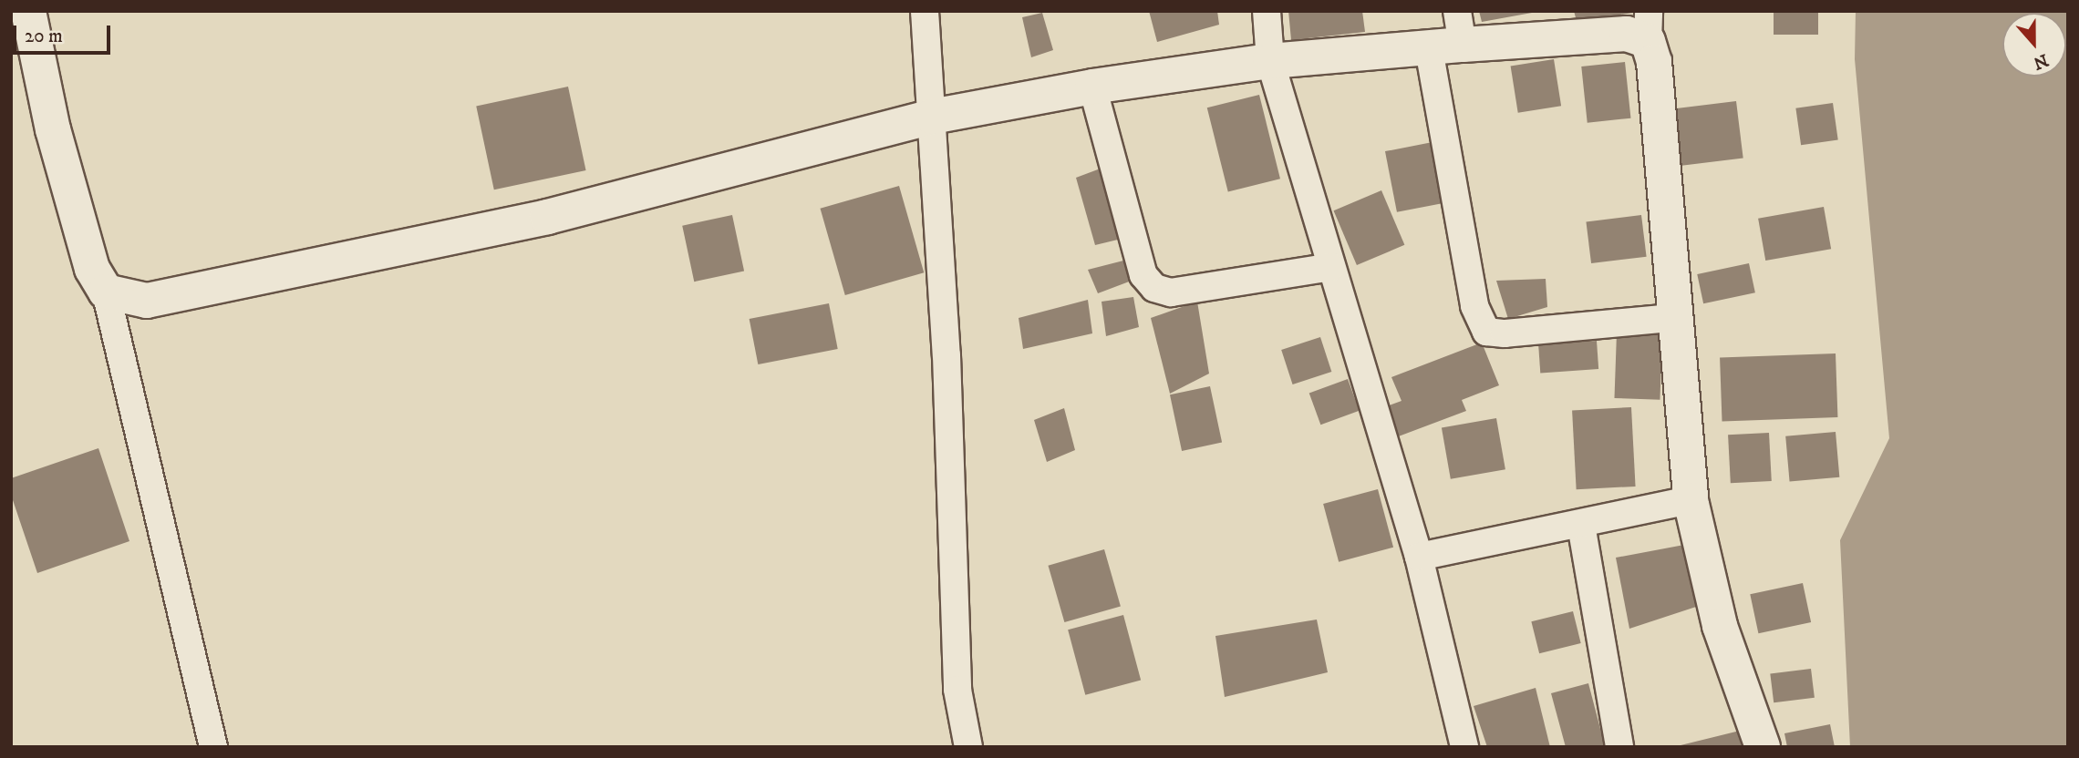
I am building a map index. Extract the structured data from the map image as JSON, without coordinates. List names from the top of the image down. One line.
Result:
{"scale_bar":"20 m","north":"bottom"}
